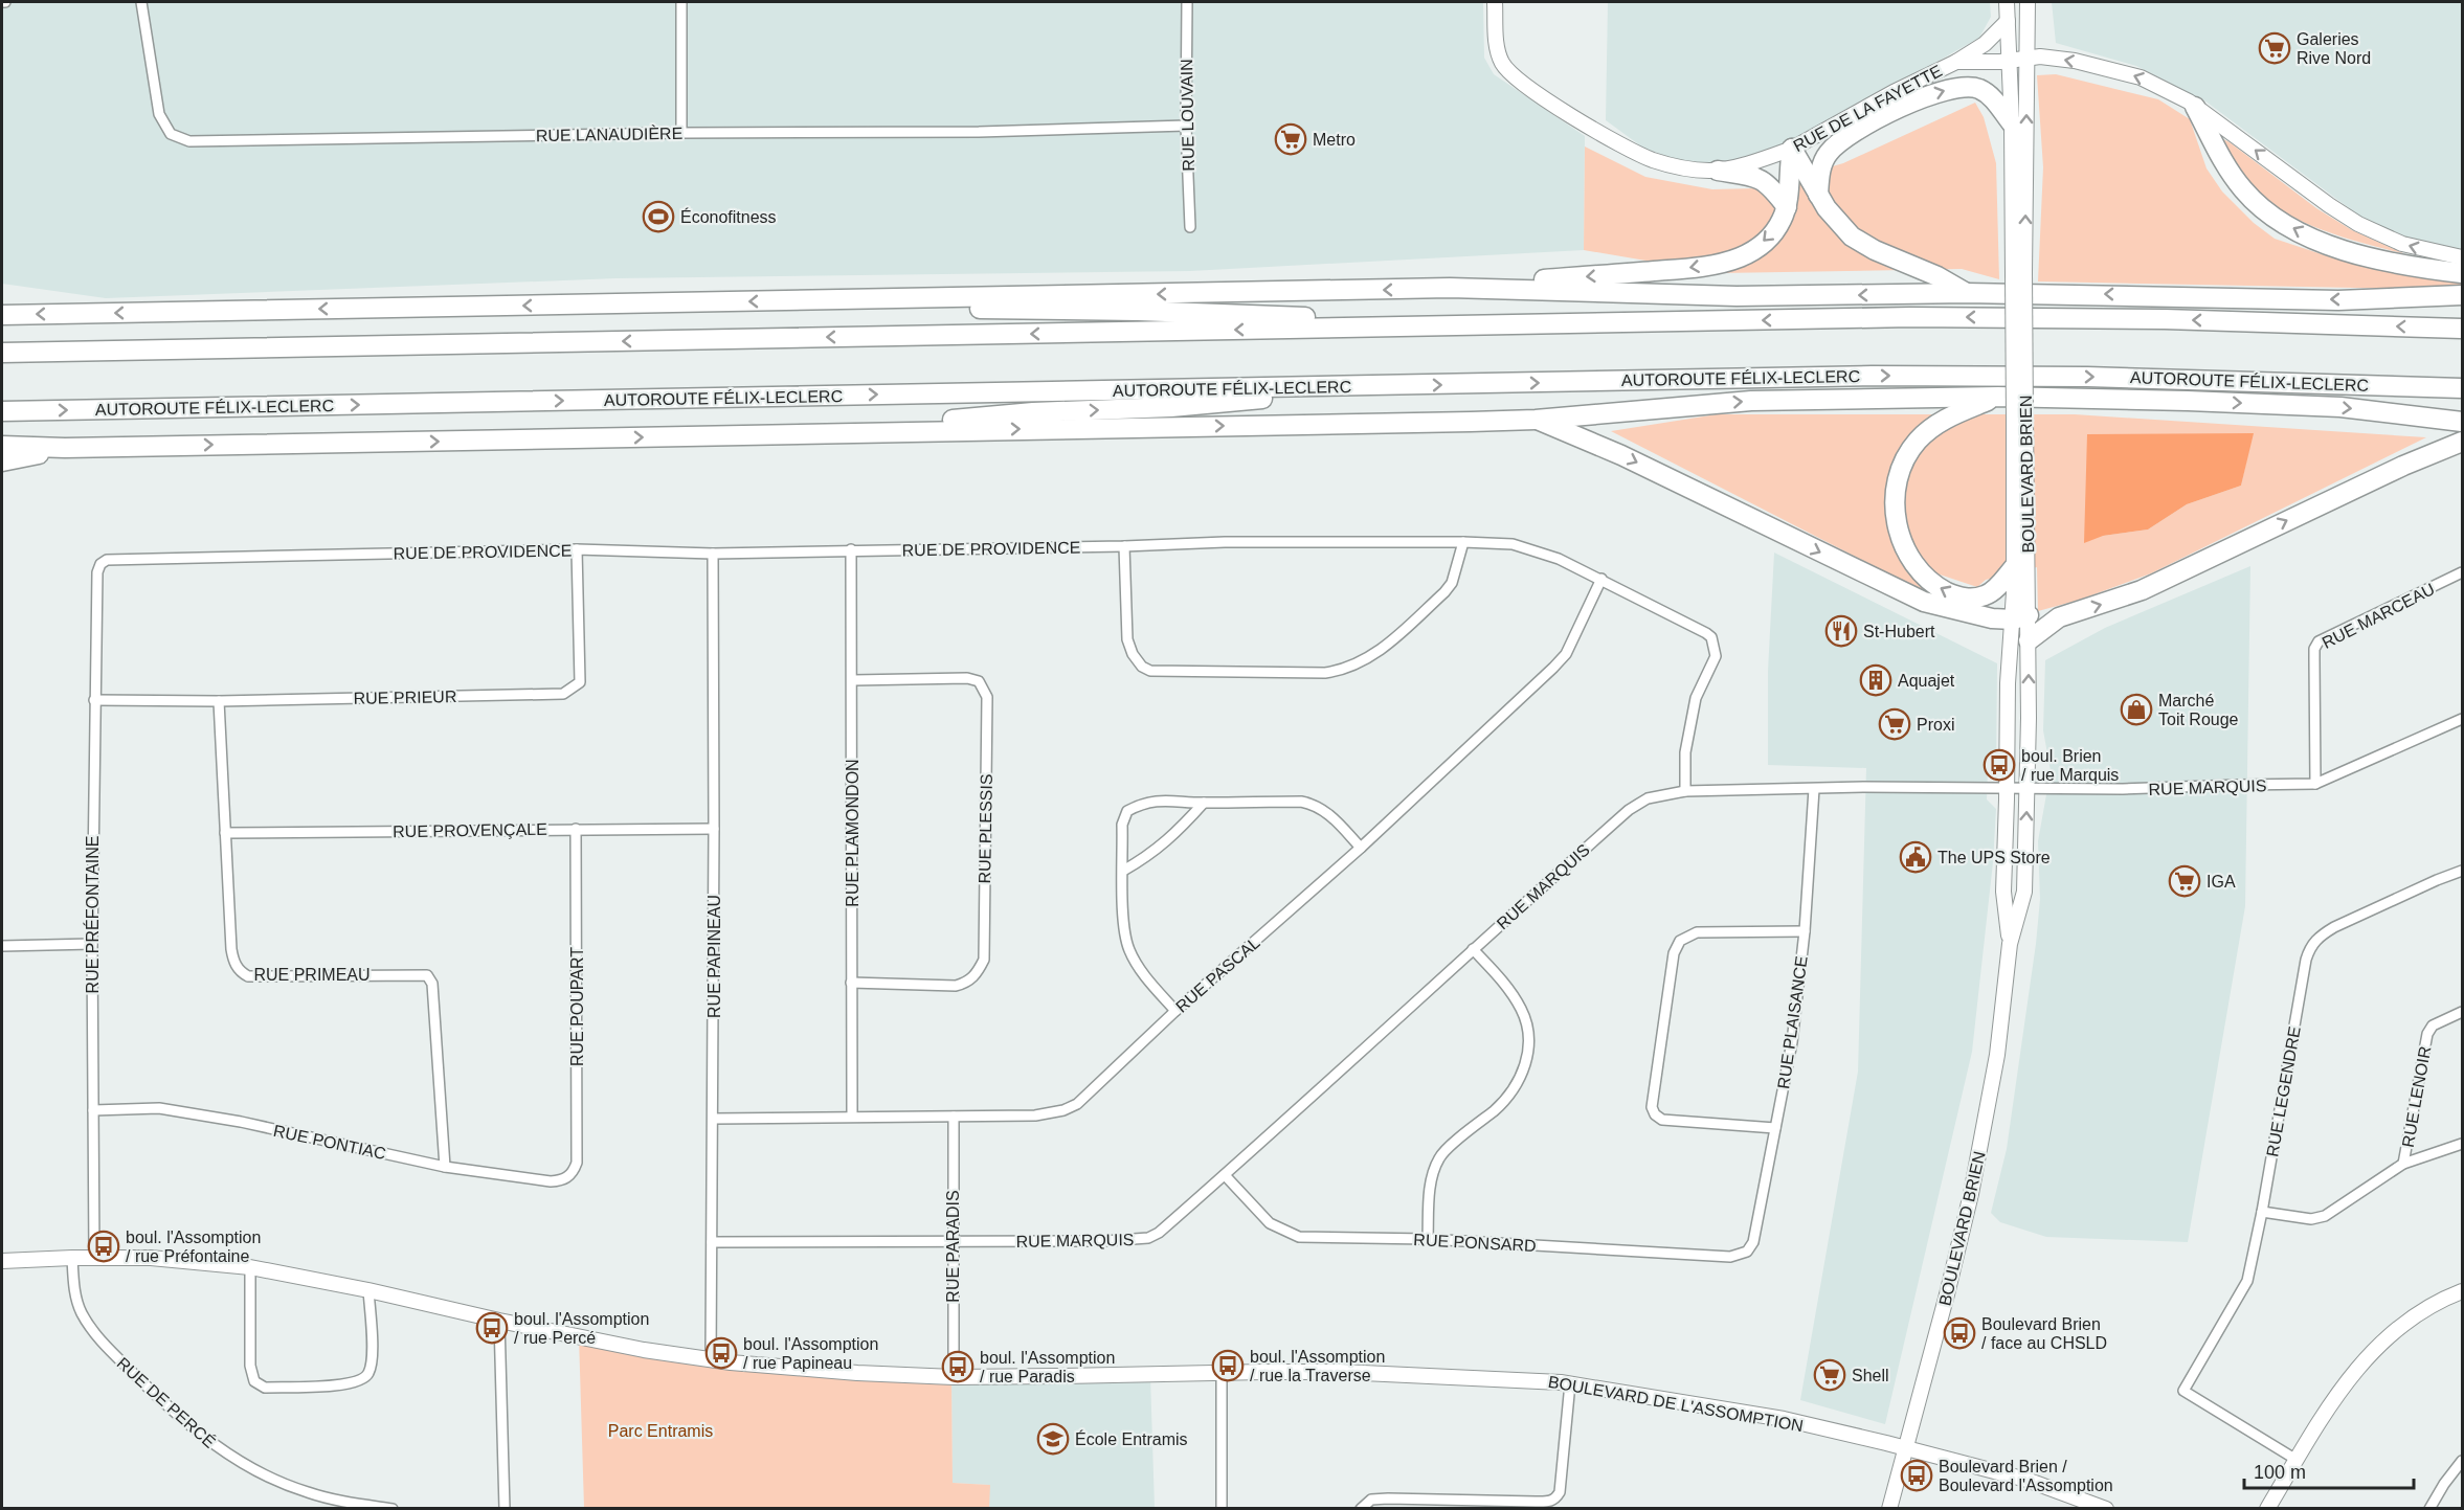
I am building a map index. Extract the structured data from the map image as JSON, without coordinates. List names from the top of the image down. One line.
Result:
{"streets":{"highway":["AUTOROUTE FÉLIX-LECLERC"],"street":["RUE DE LA FAYETTE","RUE LOUVAIN","RUE LANAUDIÈRE","BOULEVARD BRIEN","RUE DE PROVIDENCE","RUE MARCEAU","RUE PRIEUR","RUE MARQUIS","RUE PLESSIS","RUE PROVENÇALE","RUE PLAMONDON","RUE PRÉFONTAINE","RUE PAPINEAU","RUE PRIMEAU","RUE PASCAL","RUE POUPART","RUE PLAISANCE","RUE LEGENDRE","RUE LENOIR","RUE PONTIAC","RUE PONSARD","RUE PARADIS","RUE DE PERCÉ","BOULEVARD DE L'ASSOMPTION"]},"crossings":[["RUE DE LA FAYETTE","BOULEVARD BRIEN"],["RUE LOUVAIN","RUE LANAUDIÈRE"],["BOULEVARD BRIEN","RUE MARQUIS"],["BOULEVARD BRIEN","BOULEVARD DE L'ASSOMPTION"],["RUE DE PROVIDENCE","RUE PRIEUR"],["RUE DE PROVIDENCE","RUE MARQUIS"],["RUE DE PROVIDENCE","RUE PLAMONDON"],["RUE DE PROVIDENCE","RUE PRÉFONTAINE"],["RUE DE PROVIDENCE","RUE PAPINEAU"],["RUE DE PROVIDENCE","RUE PASCAL"],["RUE MARCEAU","RUE MARQUIS"],["RUE PRIEUR","RUE PRÉFONTAINE"],["RUE PRIEUR","RUE PRIMEAU"],["RUE MARQUIS","RUE PAPINEAU"],["RUE MARQUIS","RUE PLAISANCE"],["RUE MARQUIS","RUE PONSARD"],["RUE MARQUIS","RUE PARADIS"],["RUE PLESSIS","RUE PLAMONDON"],["RUE PROVENÇALE","RUE PAPINEAU"],["RUE PROVENÇALE","RUE PRIMEAU"],["RUE PROVENÇALE","RUE POUPART"],["RUE PLAMONDON","RUE PASCAL"],["RUE PRÉFONTAINE","RUE PONTIAC"],["RUE PRÉFONTAINE","BOULEVARD DE L'ASSOMPTION"],["RUE PAPINEAU","RUE PASCAL"],["RUE PAPINEAU","BOULEVARD DE L'ASSOMPTION"],["RUE PRIMEAU","RUE PONTIAC"],["RUE PASCAL","RUE PARADIS"],["RUE POUPART","RUE PONTIAC"],["RUE PLAISANCE","RUE PONSARD"],["RUE PARADIS","BOULEVARD DE L'ASSOMPTION"],["RUE DE PERCÉ","BOULEVARD DE L'ASSOMPTION"]],"one_way":["RUE DE LA FAYETTE"],"parks":["Parc Entramis"],"places":{"supermarket":["Galeries Rive Nord","Metro","Proxi","IGA","Shell"],"sports":["Éconofitness"],"restaurant":["St-Hubert"],"building":["Aquajet"],"shop":["Marché Toit Rouge"],"bus stop":["boul. Brien / rue Marquis","boul. l'Assomption / rue Préfontaine","boul. l'Assomption / rue Percé","Boulevard Brien / face au CHSLD","boul. l'Assomption / rue Papineau","boul. l'Assomption / rue la Traverse","boul. l'Assomption / rue Paradis","Boulevard Brien / Boulevard l'Assomption"],"public building":["The UPS Store"],"school or university":["École Entramis"]},"scale_bar":"100 m"}
